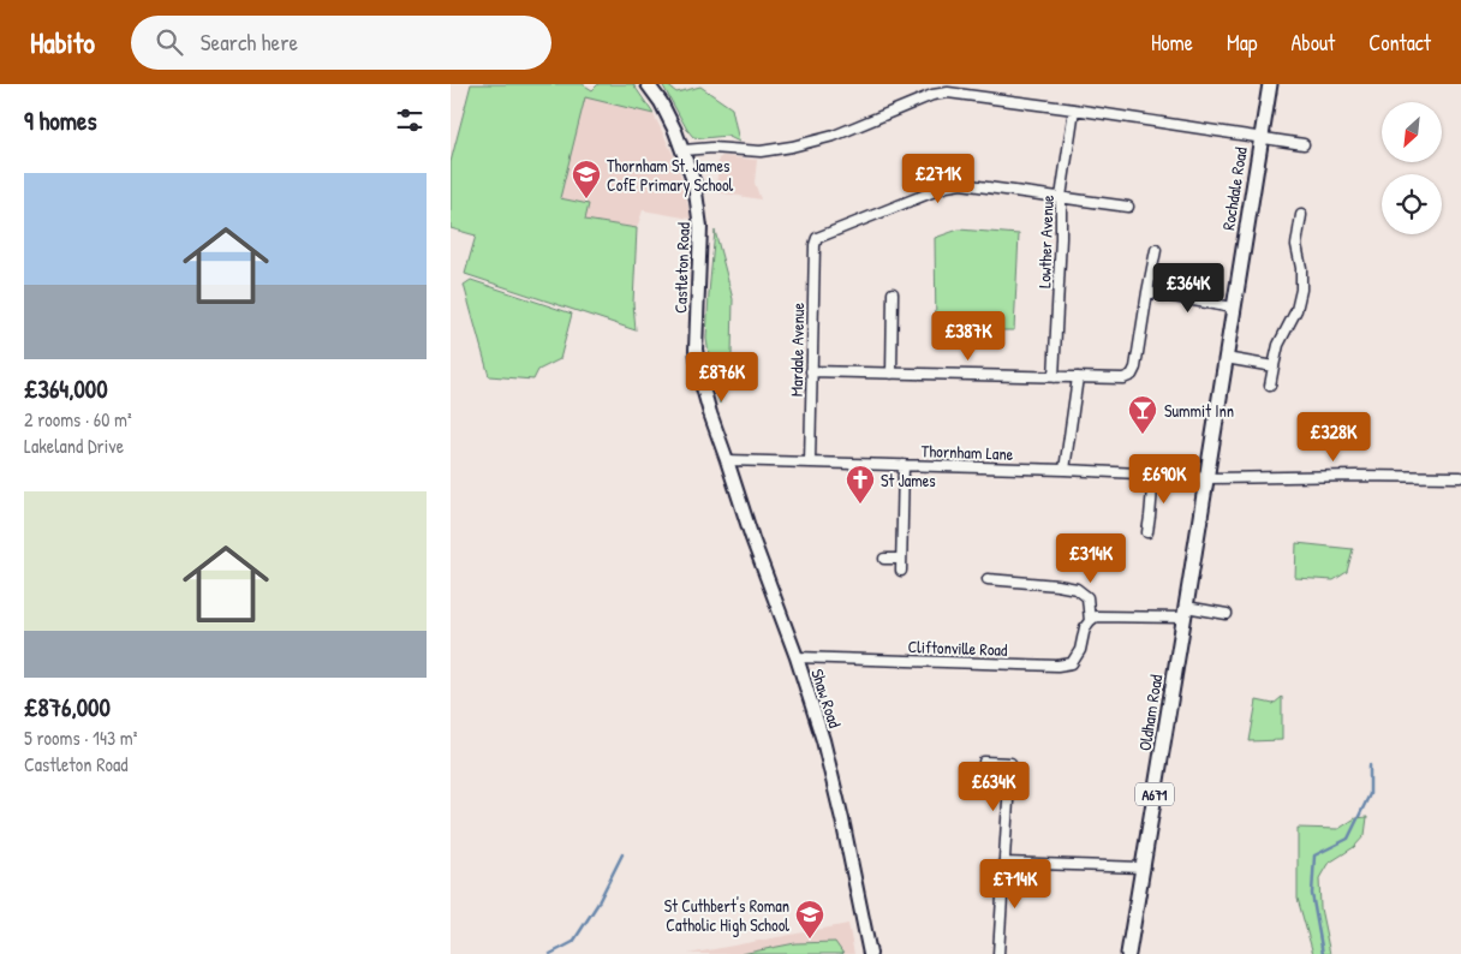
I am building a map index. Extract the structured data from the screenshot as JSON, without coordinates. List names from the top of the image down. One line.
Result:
{"streets":{"main road":["Rochdale Road","Oldham Road","A671"],"street":["Lowther Avenue","Castleton Road","Mardale Avenue","Thornham Lane","Cliftonville Road","Shaw Road"]},"crossings":[["Rochdale Road","Thornham Lane"],["Rochdale Road","Oldham Road"],["Lowther Avenue","Mardale Avenue"],["Castleton Road","Thornham Lane"],["Castleton Road","Shaw Road"],["Mardale Avenue","Thornham Lane"],["Thornham Lane","Shaw Road"],["Thornham Lane","Oldham Road"],["Cliftonville Road","Shaw Road"]],"places":{"school or university":["Thornham St. James CofE Primary School","St Cuthbert's Roman Catholic High School"],"bar":["Summit Inn"],"church":["St James"]},"north":"bottom left","page":{"header":"Habito","search":"Search here","nav":["Home","Map","About","Contact"],"heading":"9 homes","price":["£271K","£364K","£387K","£876K","£328K","£690K","£314K","£634K","£714K"],"list":[{"name":"£364,000","note":"2 rooms · 60 m² · Lakeland Drive"},{"name":"£876,000","note":"5 rooms · 143 m² · Castleton Road"}]}}
